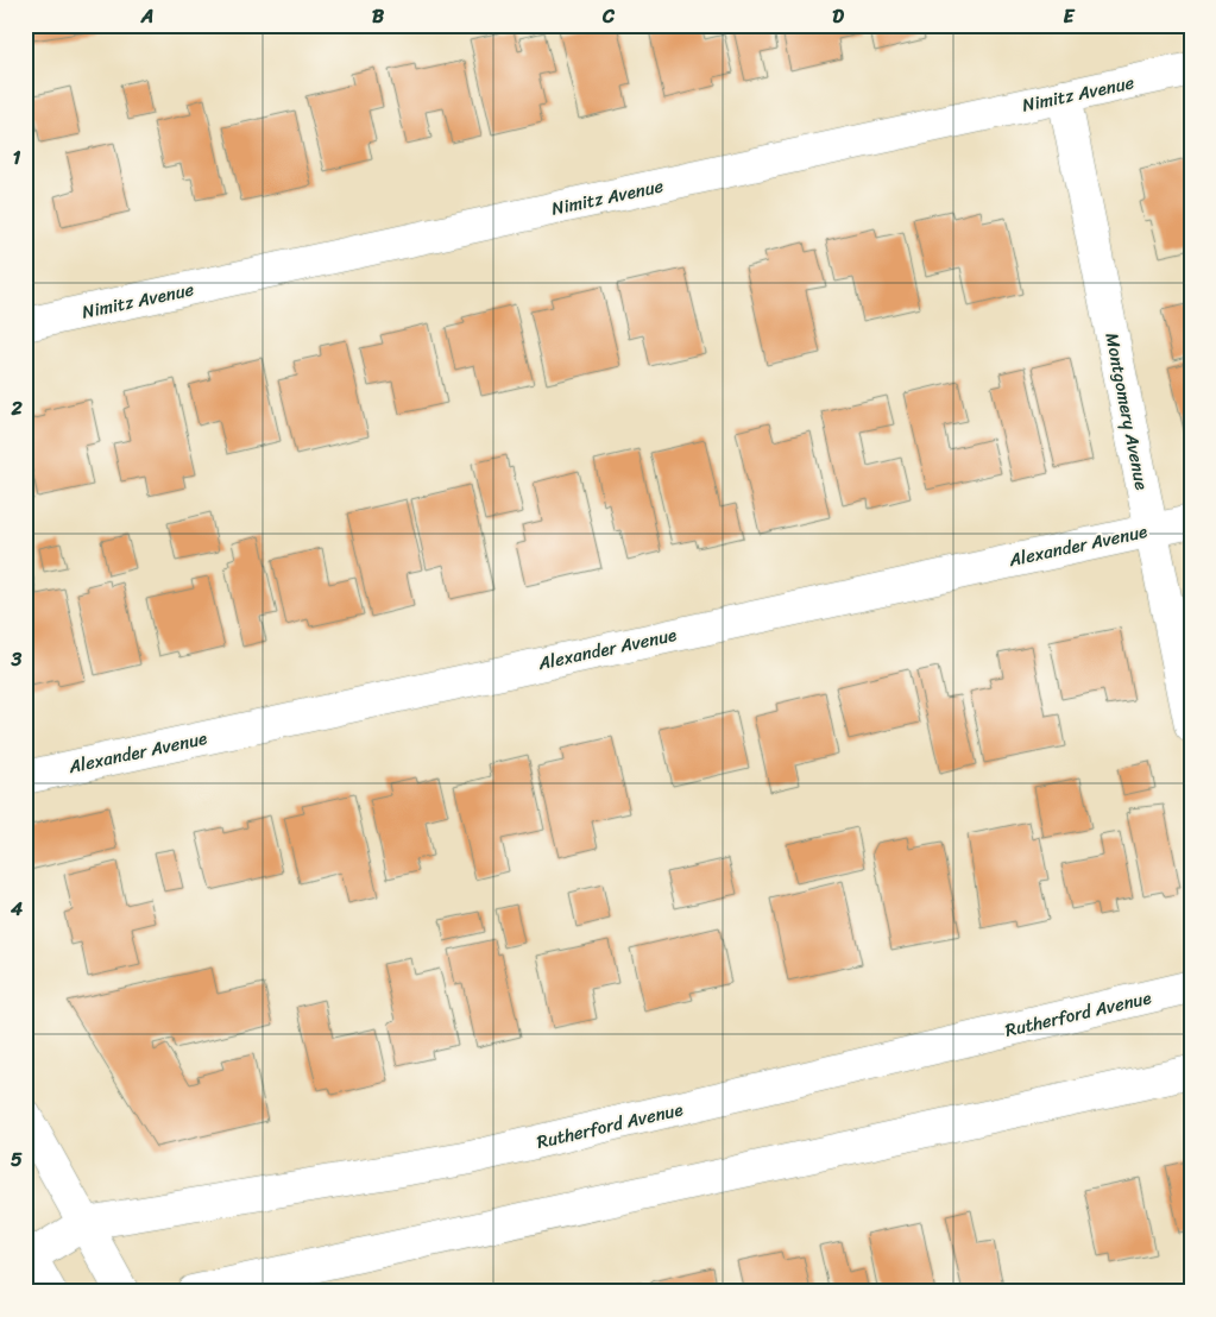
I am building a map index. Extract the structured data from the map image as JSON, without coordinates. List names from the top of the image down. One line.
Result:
{"streets":{"street":["Nimitz Avenue","Montgomery Avenue","Alexander Avenue","Rutherford Avenue"]},"crossings":[["Nimitz Avenue","Montgomery Avenue"],["Montgomery Avenue","Alexander Avenue"]],"grid":{"columns":["A","B","C","D","E"],"rows":["1","2","3","4","5"]}}
